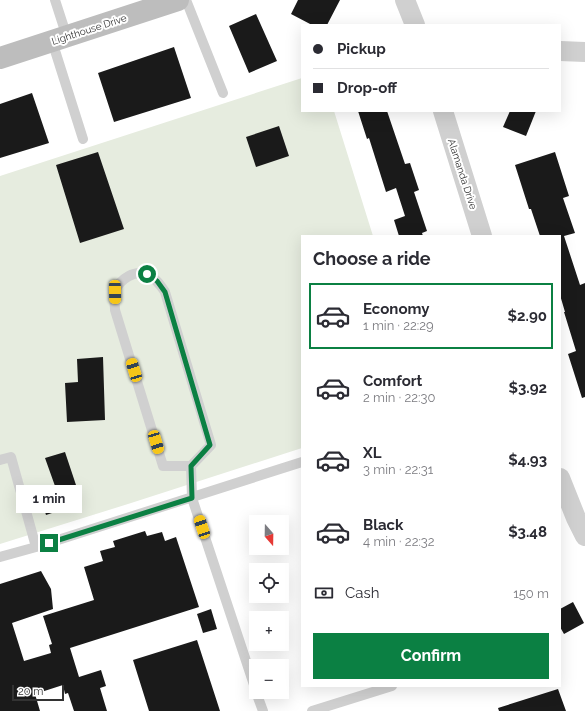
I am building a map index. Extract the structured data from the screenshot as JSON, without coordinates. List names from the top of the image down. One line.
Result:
{"streets":{"street":["Lighthouse Drive","Alamanda Drive"]},"scale_bar":"20 m","north":"bottom","page":{"banner":["Pickup","Drop-off"],"heading":"Choose a ride","list":[{"name":"Economy","note":"1 min · 22:29","value":"$2.90"},{"name":"Comfort","note":"2 min · 22:30","value":"$3.92"},{"name":"XL","note":"3 min · 22:31","value":"$4.93"},{"name":"Black","note":"4 min · 22:32","value":"$3.48"}],"bubble":"1 min","map_buttons":["+","−"],"pay":["Cash","150 m"],"buttons":"Confirm","scale":"20 m"}}
